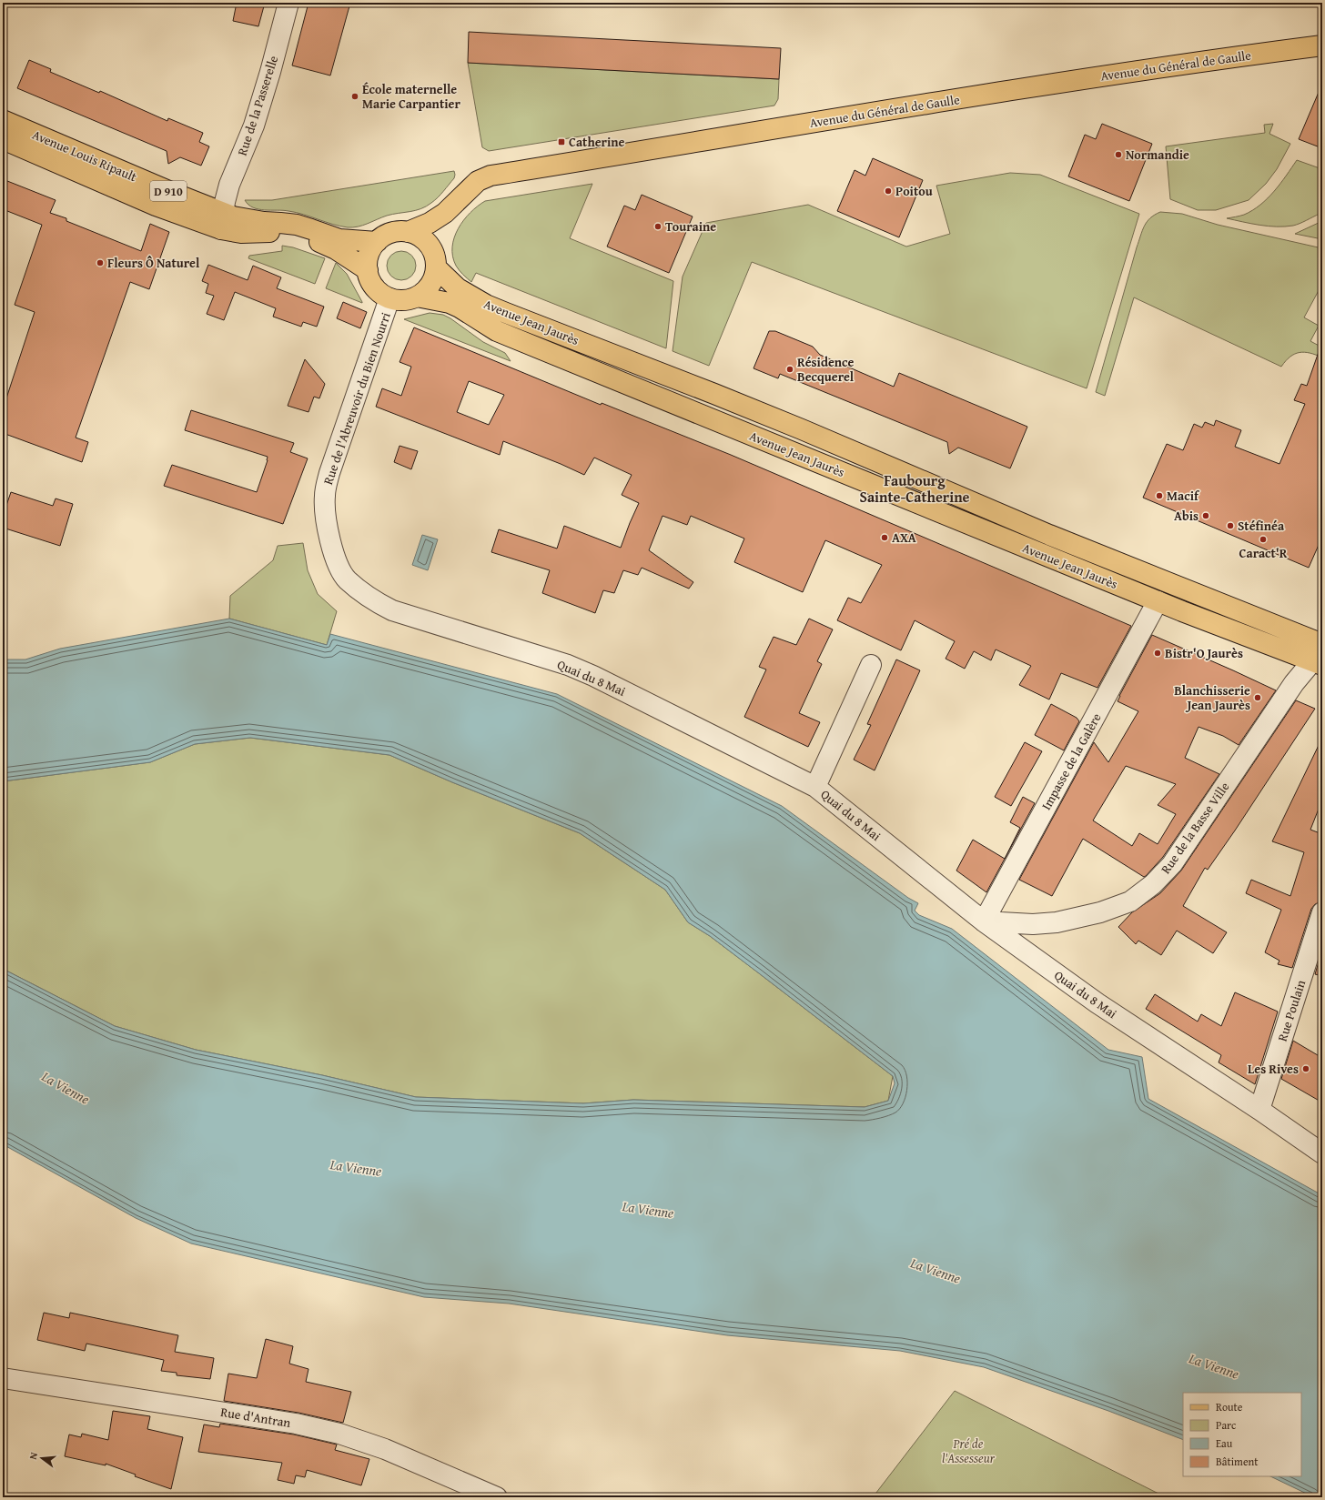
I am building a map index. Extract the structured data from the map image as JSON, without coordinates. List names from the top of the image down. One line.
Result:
{"streets":{"main road":["Avenue du Général de Gaulle","Avenue Louis Ripault","D 910","Avenue Jean Jaurès"],"street":["Rue de la Passerelle","Rue de l'Abreuvoir du Bien Nourri","Quai du 8 Mai","Impasse de la Galère","Rue de la Basse Ville","Rue Poulain","Rue d'Antran"]},"crossings":[["Avenue du Général de Gaulle","Avenue Louis Ripault"],["Avenue du Général de Gaulle","Avenue Jean Jaurès"],["Avenue du Général de Gaulle","Rue de l'Abreuvoir du Bien Nourri"],["Rue de la Passerelle","Avenue Louis Ripault"],["Avenue Louis Ripault","Avenue Jean Jaurès"],["Avenue Louis Ripault","Rue de l'Abreuvoir du Bien Nourri"],["Avenue Jean Jaurès","Rue de l'Abreuvoir du Bien Nourri"],["Avenue Jean Jaurès","Impasse de la Galère"],["Avenue Jean Jaurès","Rue de la Basse Ville"],["Rue de l'Abreuvoir du Bien Nourri","Quai du 8 Mai"],["Quai du 8 Mai","Impasse de la Galère"],["Quai du 8 Mai","Rue de la Basse Ville"],["Quai du 8 Mai","Rue Poulain"],["Impasse de la Galère","Rue de la Basse Ville"]],"districts":["Faubourg Sainte-Catherine"],"water":["La Vienne"],"parks":["Pré de l'Assesseur"],"places":{"other":["École maternelle Marie Carpantier","Normandie","Poitou","Touraine","Fleurs Ô Naturel","Résidence Becquerel","Macif","Abis","Stéfinéa","AXA","Caract'R","Bistr'O Jaurès","Blanchisserie Jean Jaurès","Les Rives"],"transit":["Catherine"]},"legend":["Route","Parc","Eau","Bâtiment"],"north":"left"}
